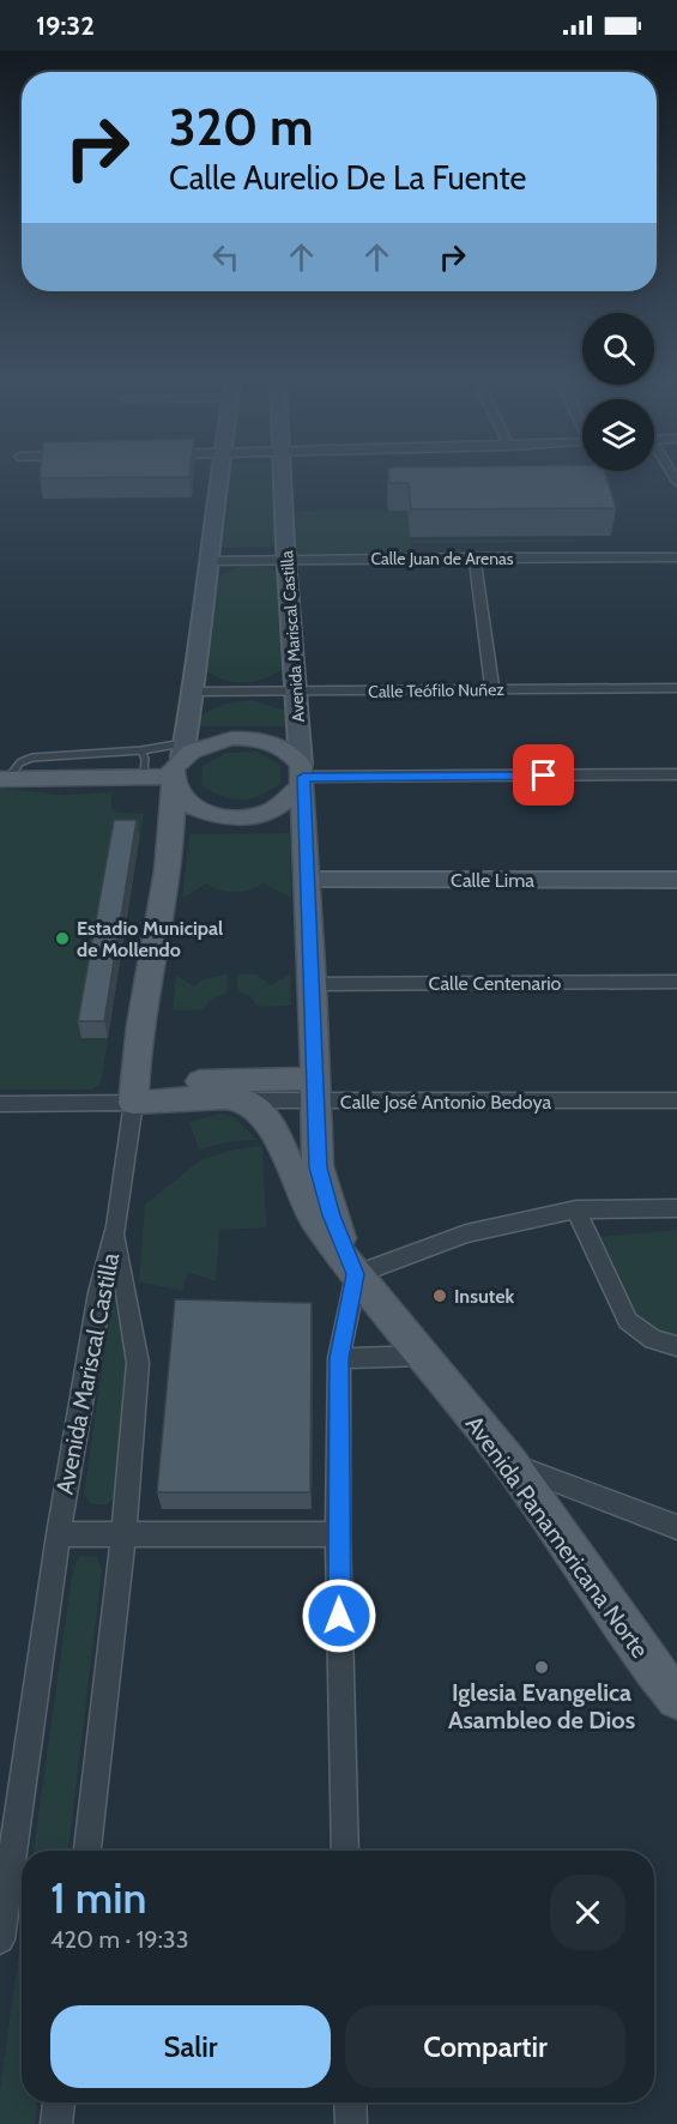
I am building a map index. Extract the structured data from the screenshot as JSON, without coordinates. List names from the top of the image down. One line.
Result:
{"streets":{"main road":["Avenida Mariscal Castilla","Calle José Antonio Bedoya","Avenida Panamericana Norte"],"street":["Calle Juan de Arenas","Calle Teófilo Nuñez","Calle Lima","Calle Centenario"]},"crossings":[["Calle Juan de Arenas","Avenida Mariscal Castilla"],["Avenida Mariscal Castilla","Calle Teófilo Nuñez"],["Avenida Mariscal Castilla","Calle Lima"],["Avenida Mariscal Castilla","Calle Centenario"],["Avenida Mariscal Castilla","Calle José Antonio Bedoya"],["Avenida Mariscal Castilla","Avenida Panamericana Norte"]],"places":["Estadio Municipal de Mollendo","Insutek","Iglesia Evangelica Asambleo de Dios"],"page":{"status":"19:32","turn":["320 m","Calle Aurelio De La Fuente"],"heading":["1 min","420 m · 19:33"],"buttons":["Salir","Compartir"]}}
